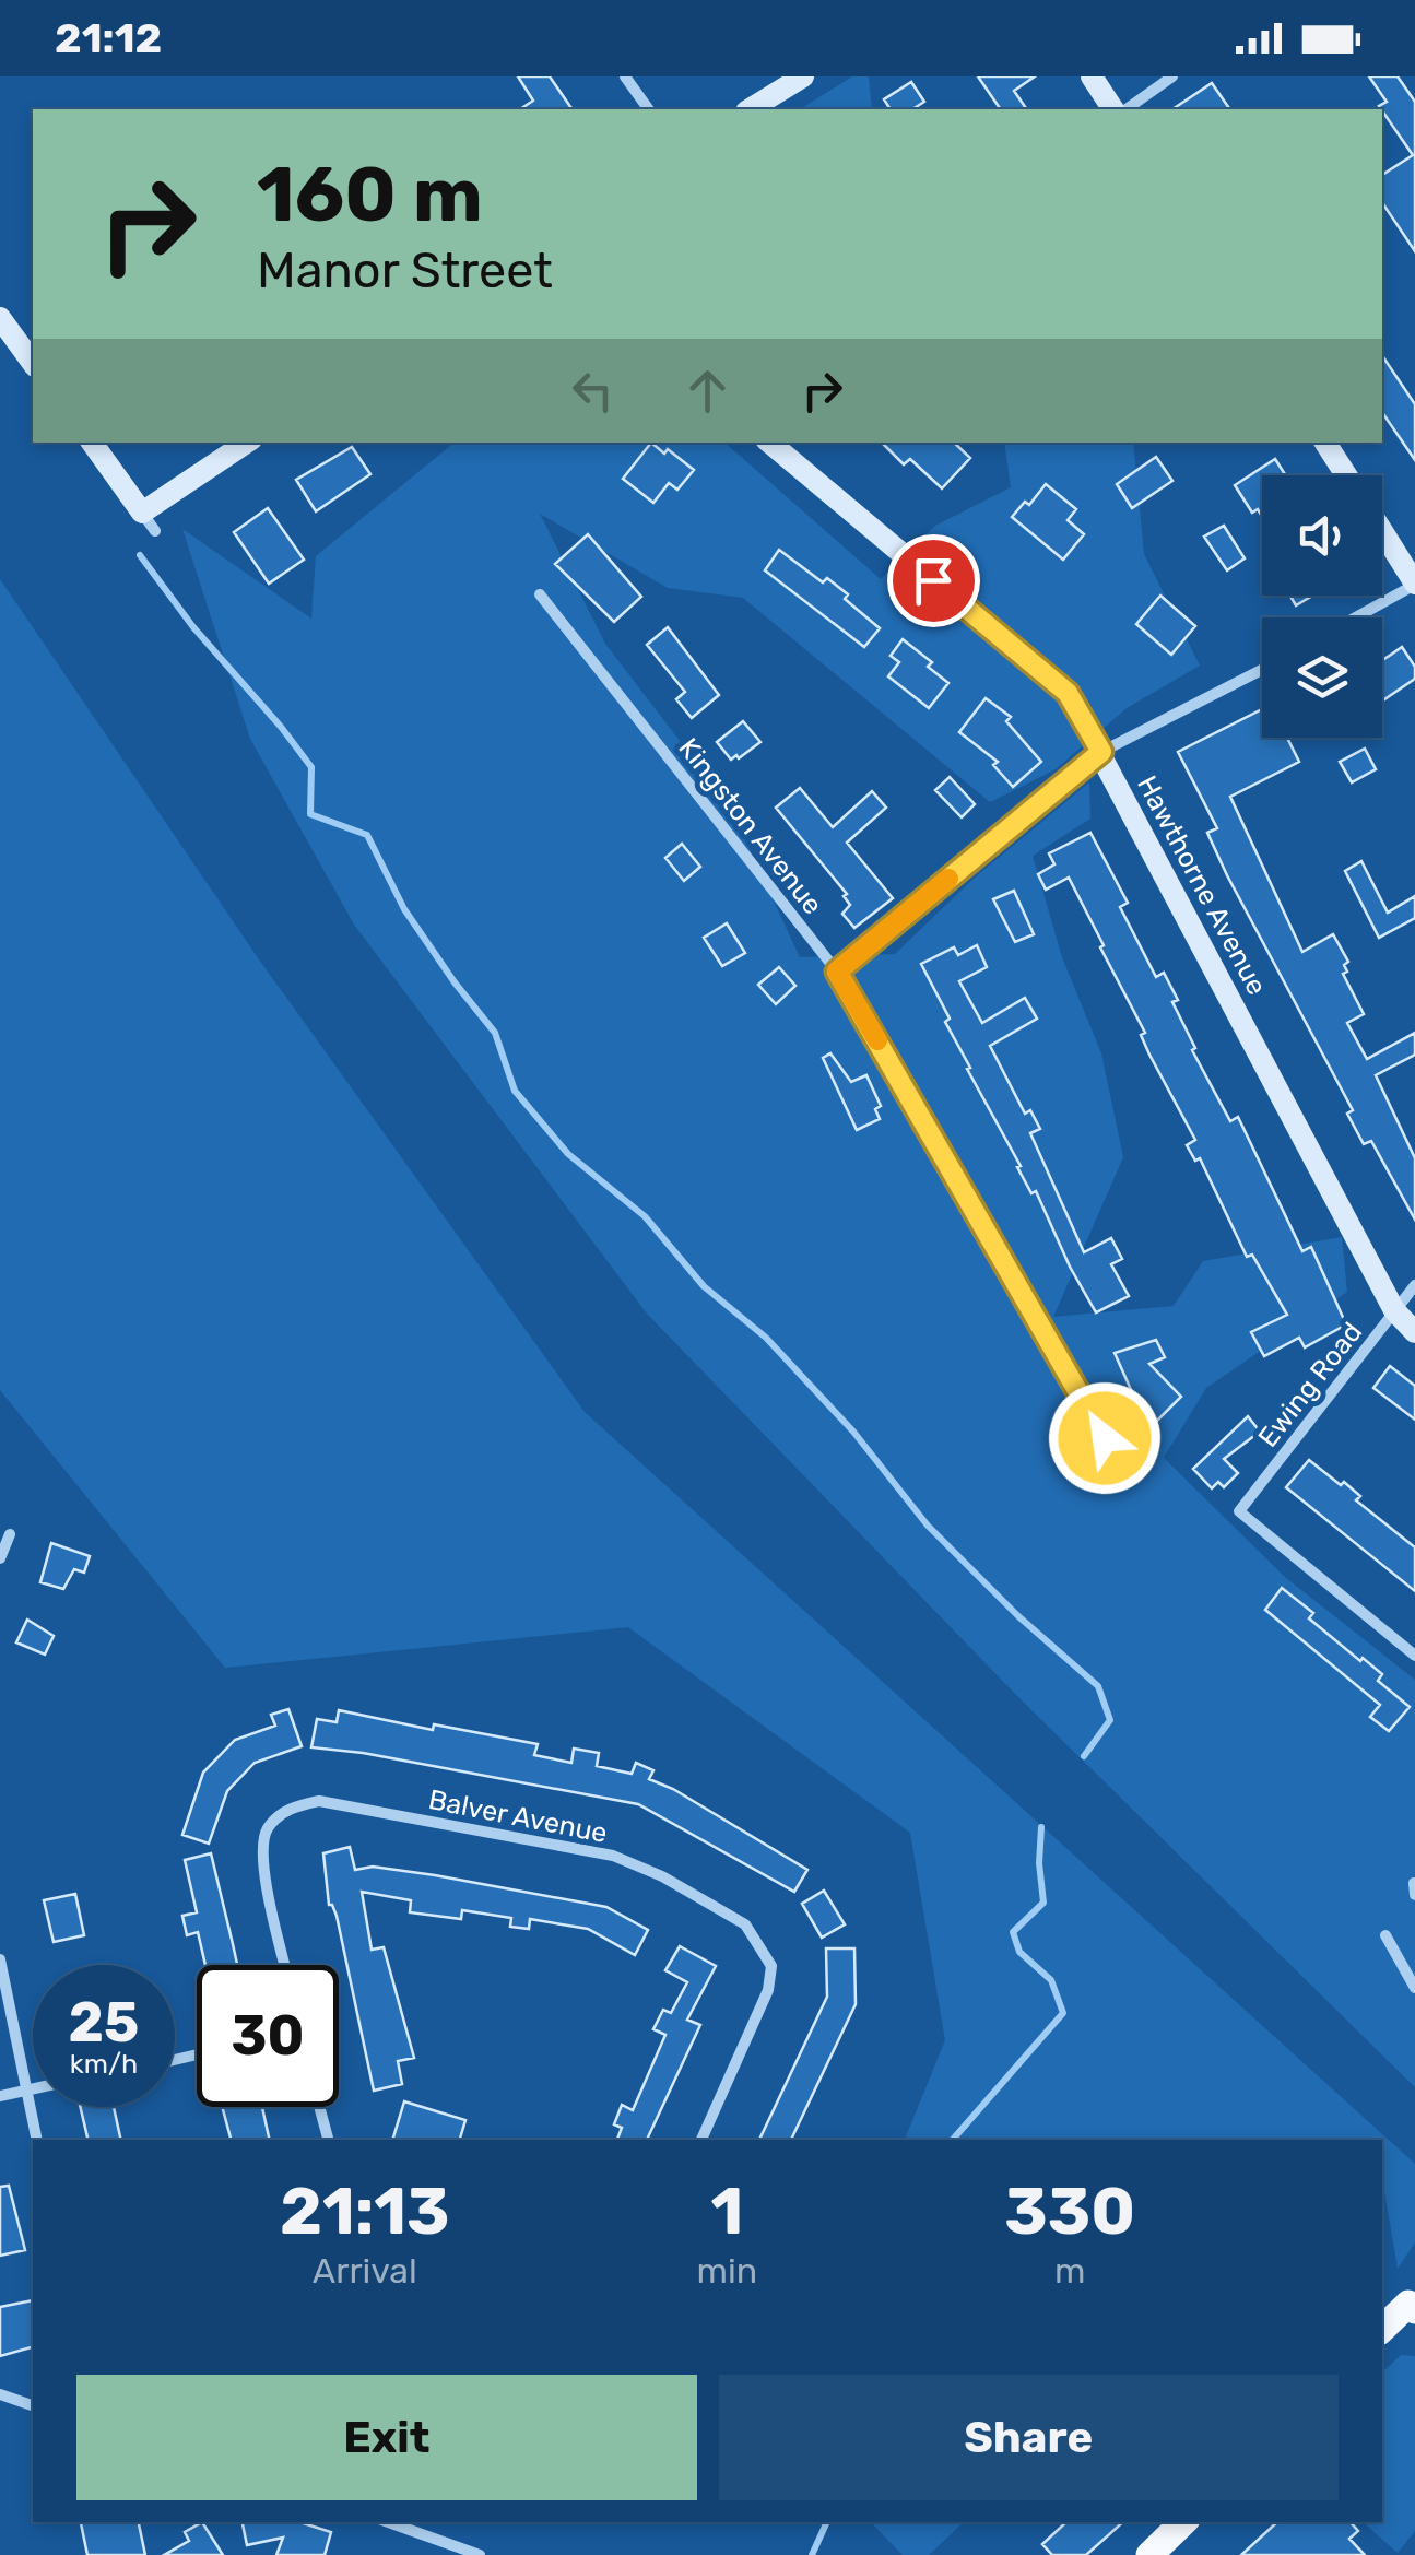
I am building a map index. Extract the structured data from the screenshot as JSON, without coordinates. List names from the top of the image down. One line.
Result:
{"streets":{"street":["Kingston Avenue","Hawthorne Avenue","Ewing Road","Balver Avenue"]},"crossings":[["Hawthorne Avenue","Ewing Road"]],"page":{"status":"21:12","turn":["160 m","Manor Street"],"speed":"25 km/h","limit":"30","eta":["21:13","Arrival","1","min","330","m"],"buttons":["Exit","Share"]}}
